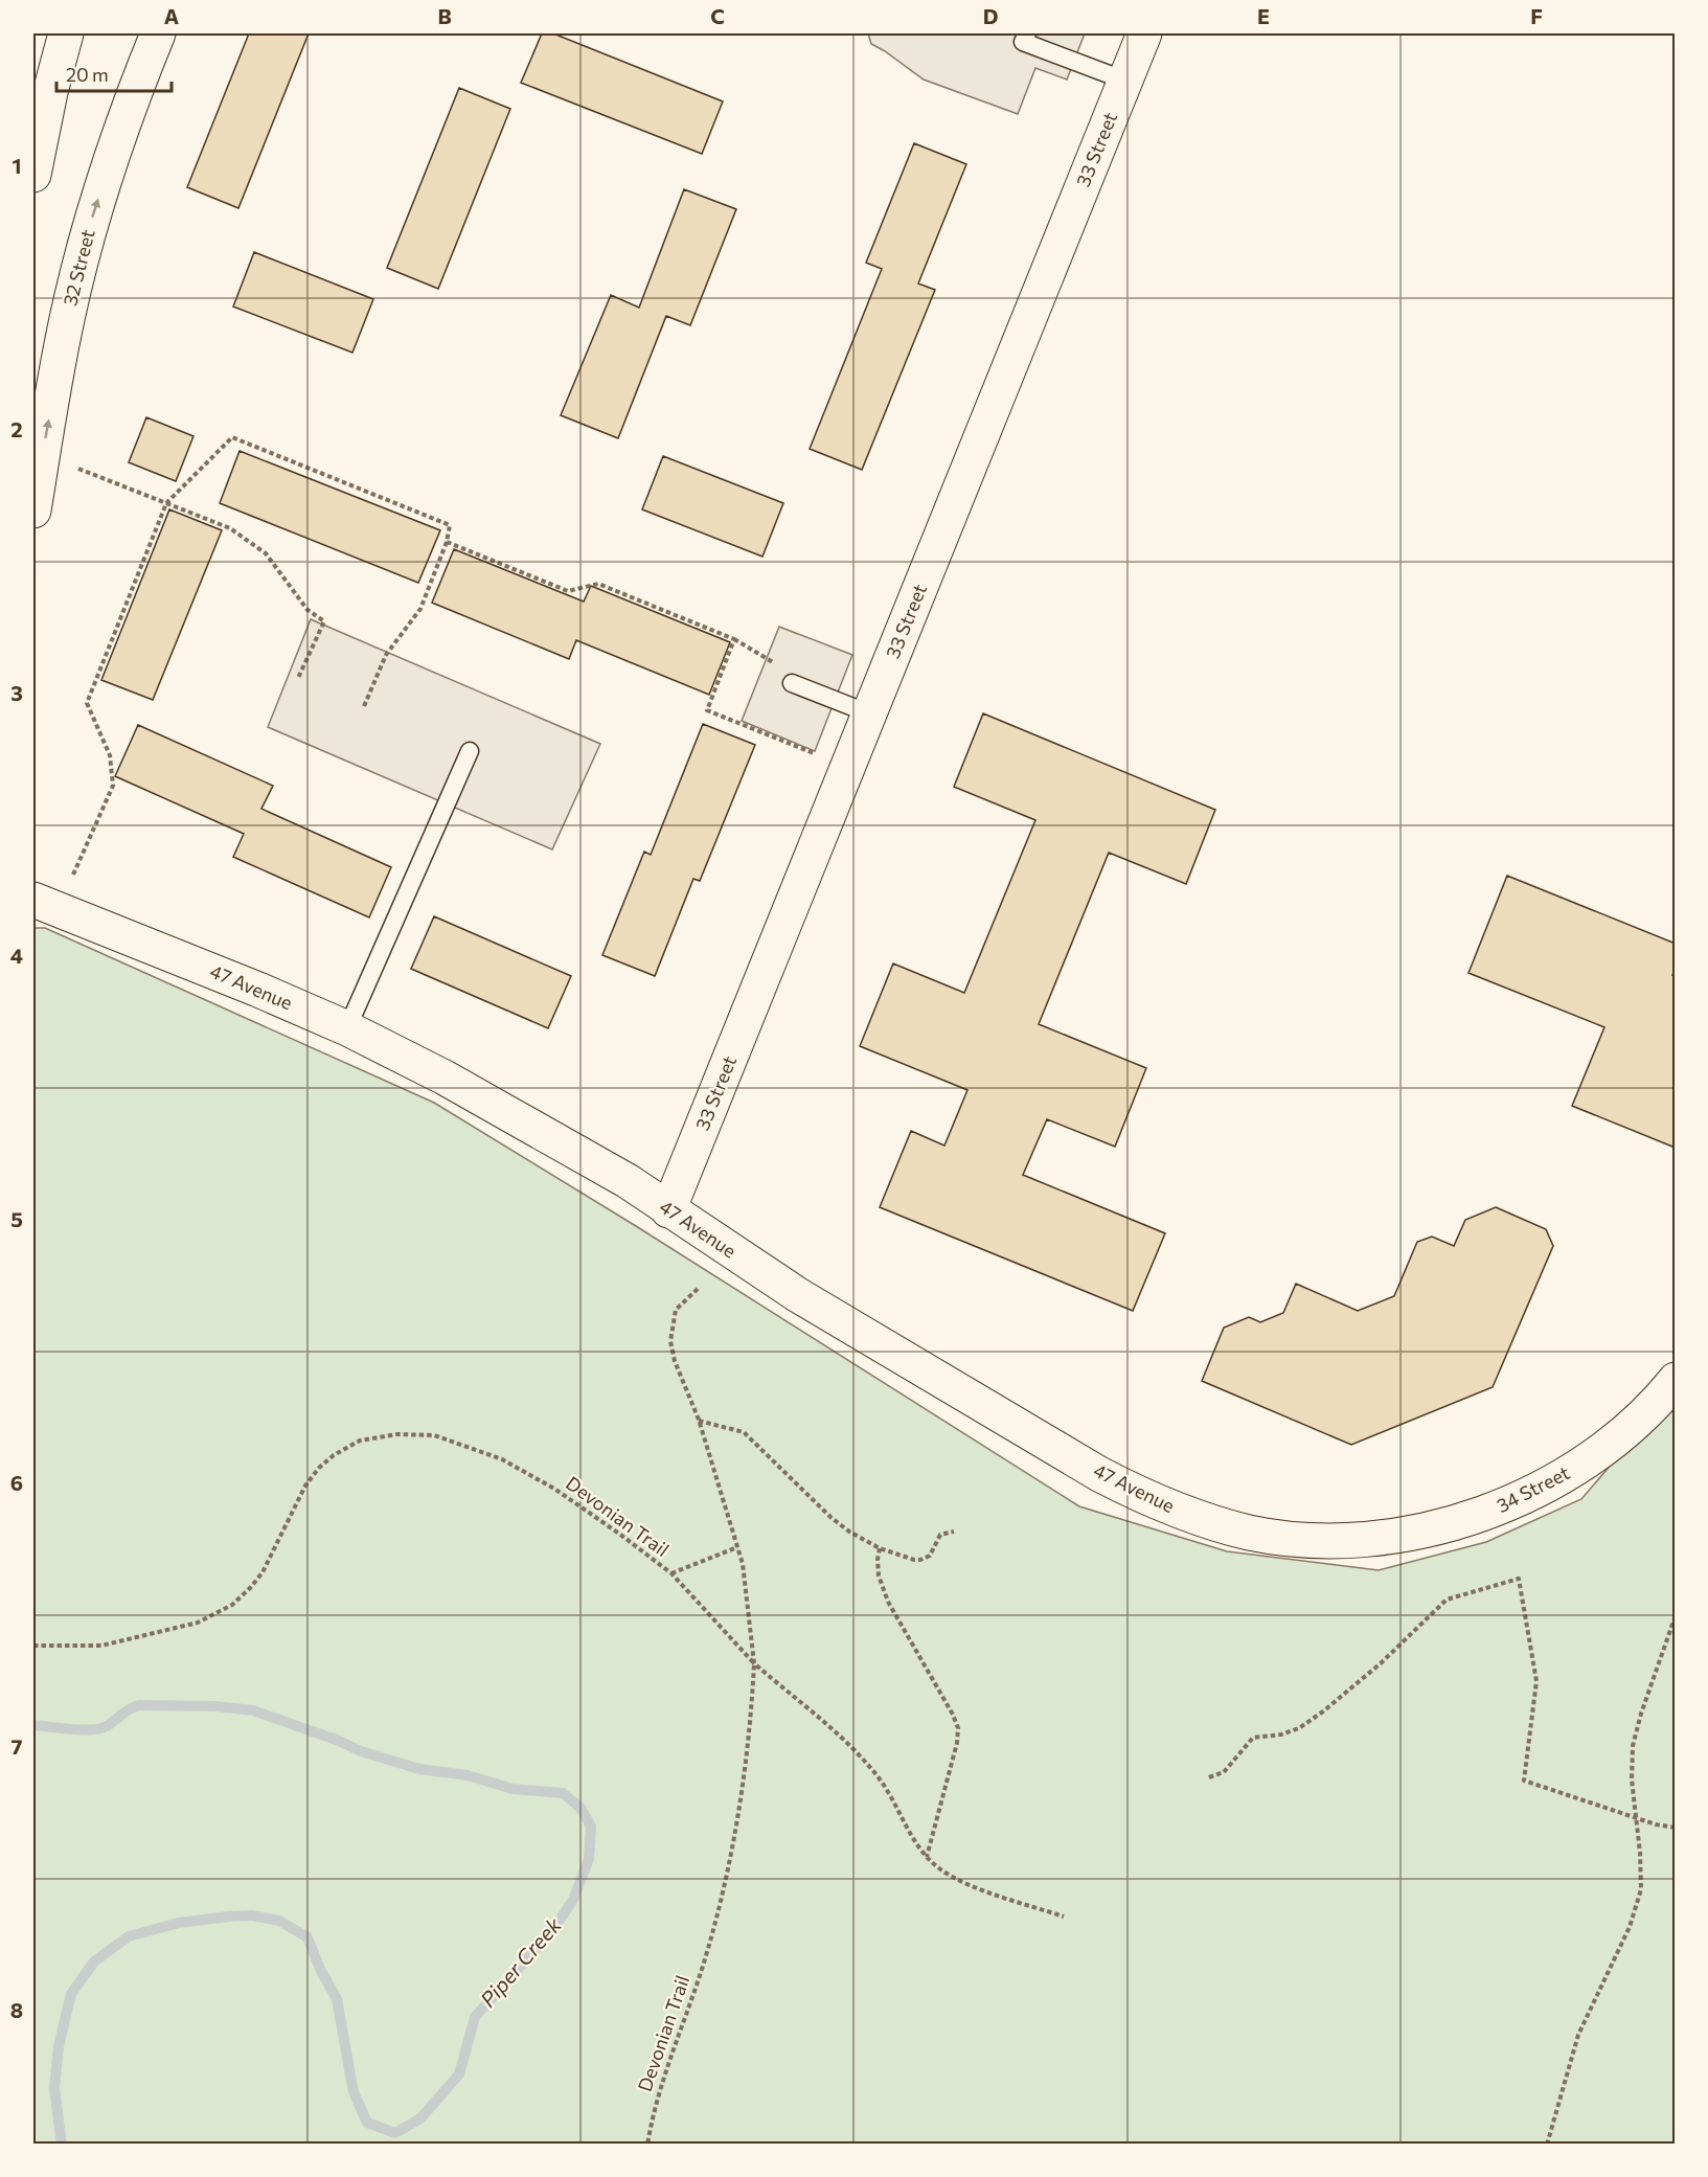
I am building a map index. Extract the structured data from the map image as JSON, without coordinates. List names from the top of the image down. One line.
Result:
{"streets":{"street":["33 Street","32 Street","47 Avenue","34 Street"],"path":["Devonian Trail"]},"crossings":[["33 Street","47 Avenue"],["47 Avenue","34 Street"]],"one_way":["32 Street"],"water":["Piper Creek"],"scale_bar":"20 m","grid":{"columns":["A","B","C","D","E","F"],"rows":["1","2","3","4","5","6","7","8"]}}
